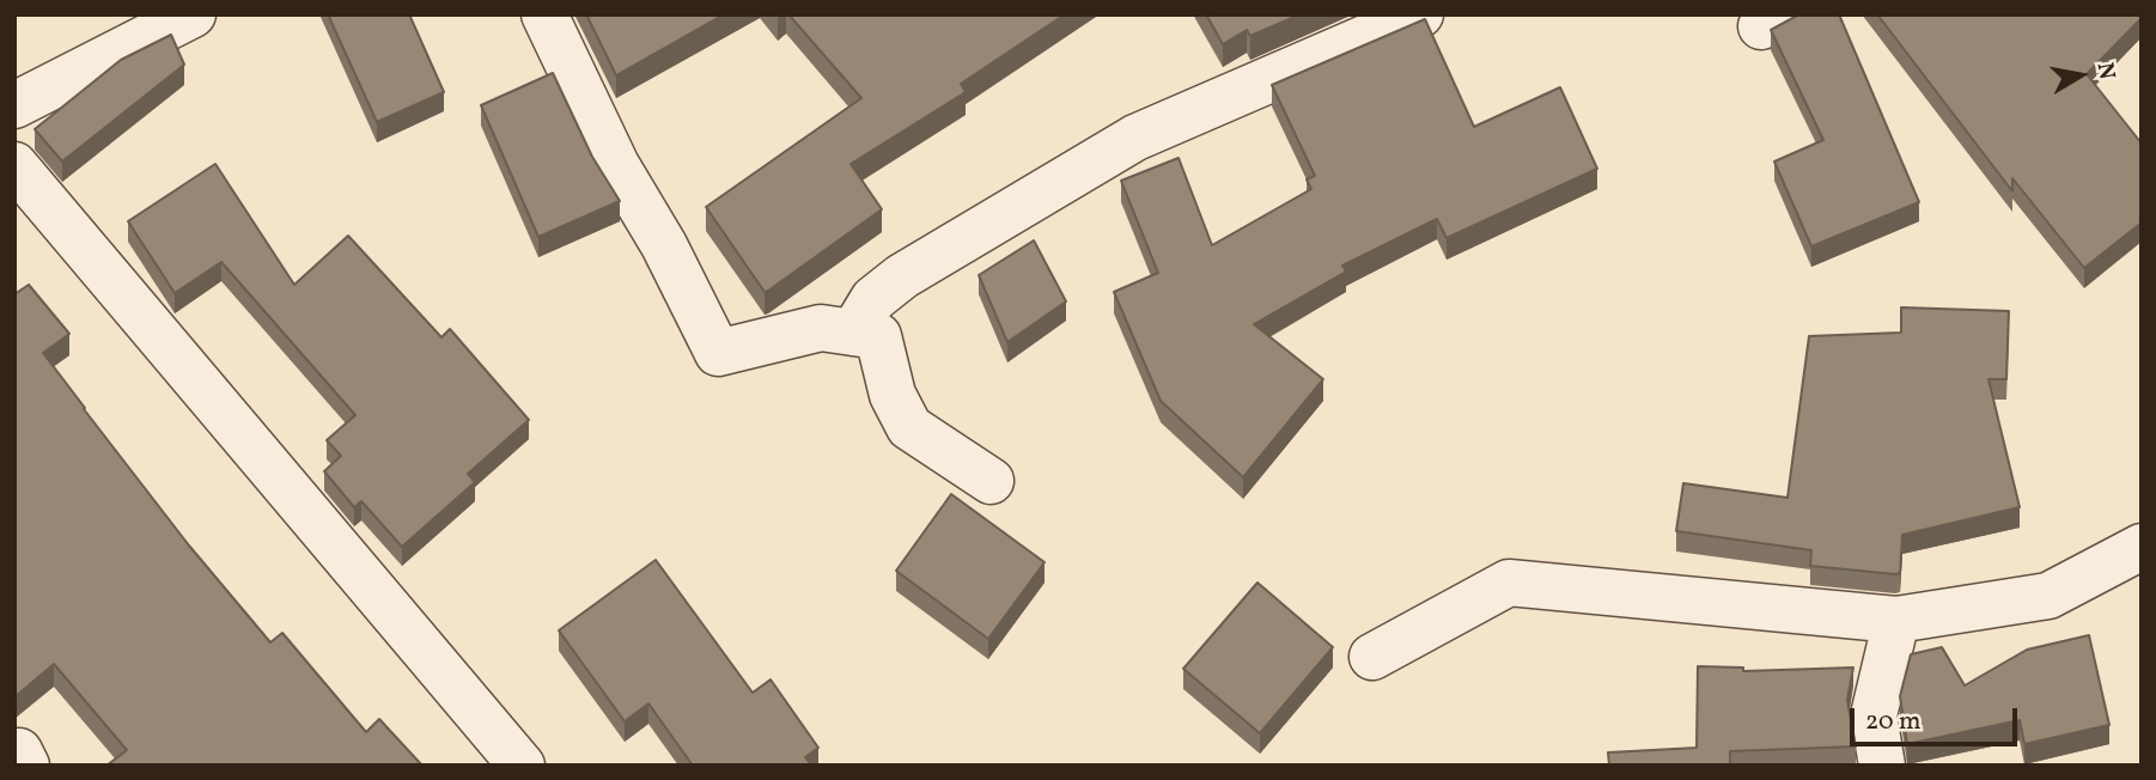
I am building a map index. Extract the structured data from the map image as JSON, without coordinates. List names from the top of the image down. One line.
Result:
{"scale_bar":"20 m","north":"right"}
